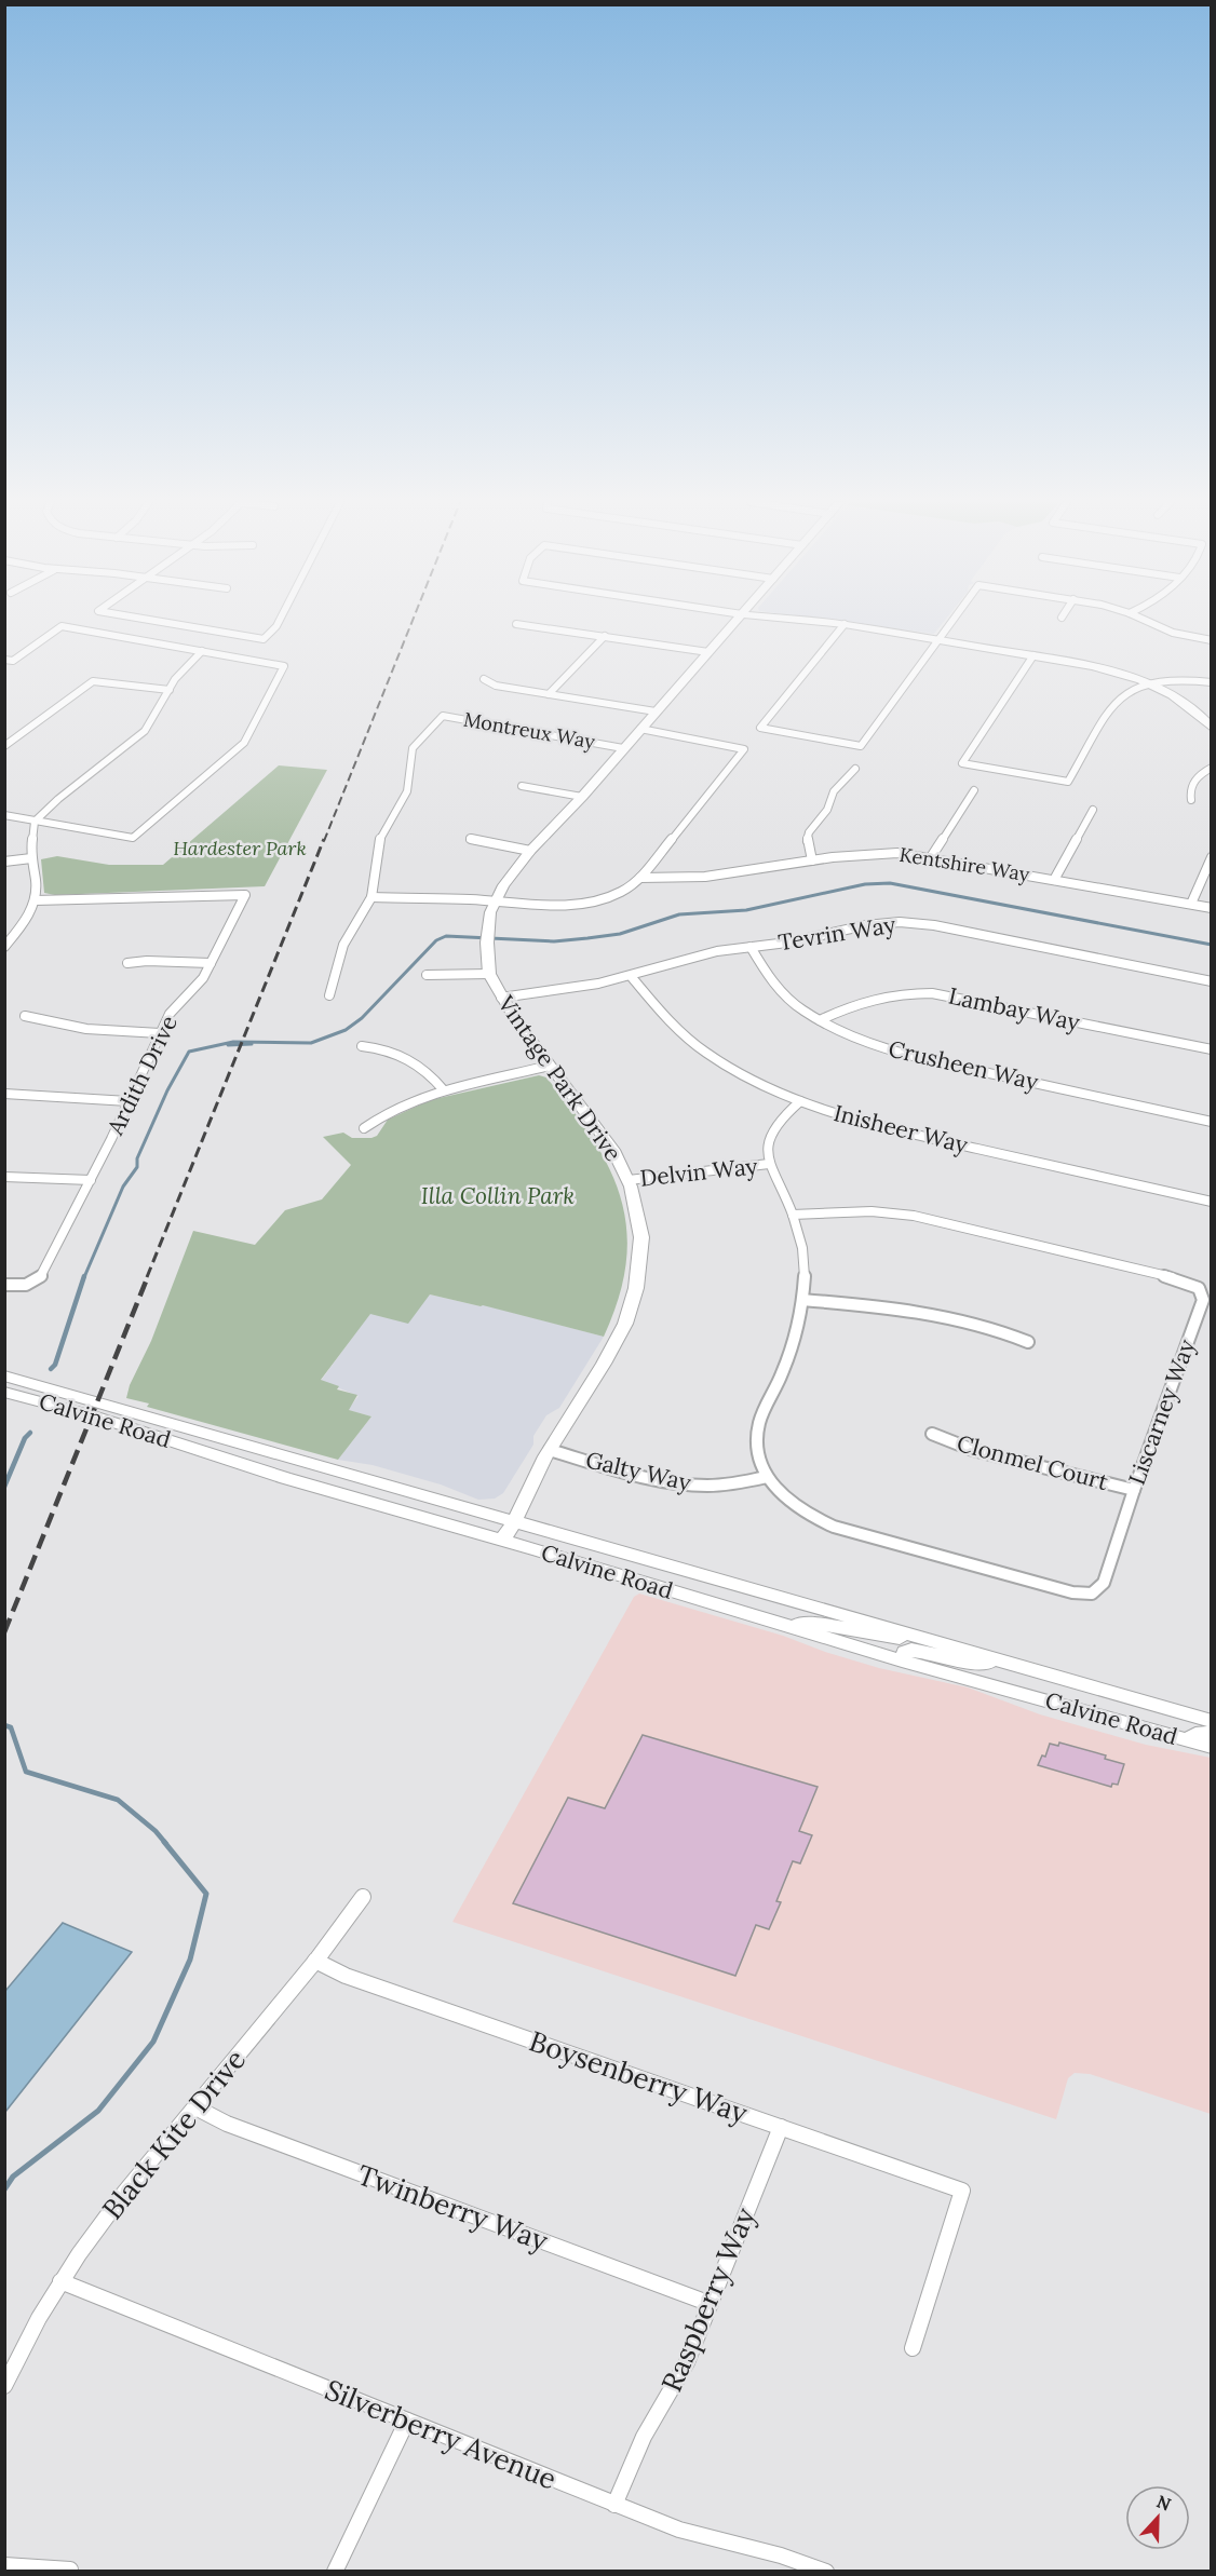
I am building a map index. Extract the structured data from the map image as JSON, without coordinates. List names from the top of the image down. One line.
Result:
{"streets":{"street":["Montreux Way","Kentshire Way","Tevrin Way","Lambay Way","Crusheen Way","Ardith Drive","Vintage Park Drive","Inisheer Way","Delvin Way","Liscarney Way","Calvine Road","Clonmel Court","Galty Way","Boysenberry Way","Black Kite Drive","Twinberry Way","Raspberry Way","Silverberry Avenue"]},"crossings":[["Montreux Way","Vintage Park Drive"],["Tevrin Way","Crusheen Way"],["Tevrin Way","Vintage Park Drive"],["Tevrin Way","Inisheer Way"],["Lambay Way","Crusheen Way"],["Vintage Park Drive","Delvin Way"],["Vintage Park Drive","Calvine Road"],["Vintage Park Drive","Galty Way"],["Liscarney Way","Clonmel Court"],["Liscarney Way","Galty Way"],["Boysenberry Way","Black Kite Drive"],["Boysenberry Way","Raspberry Way"],["Black Kite Drive","Twinberry Way"],["Black Kite Drive","Silverberry Avenue"],["Twinberry Way","Raspberry Way"],["Raspberry Way","Silverberry Avenue"]],"parks":["Hardester Park","Illa Collin Park"],"north":"top"}
